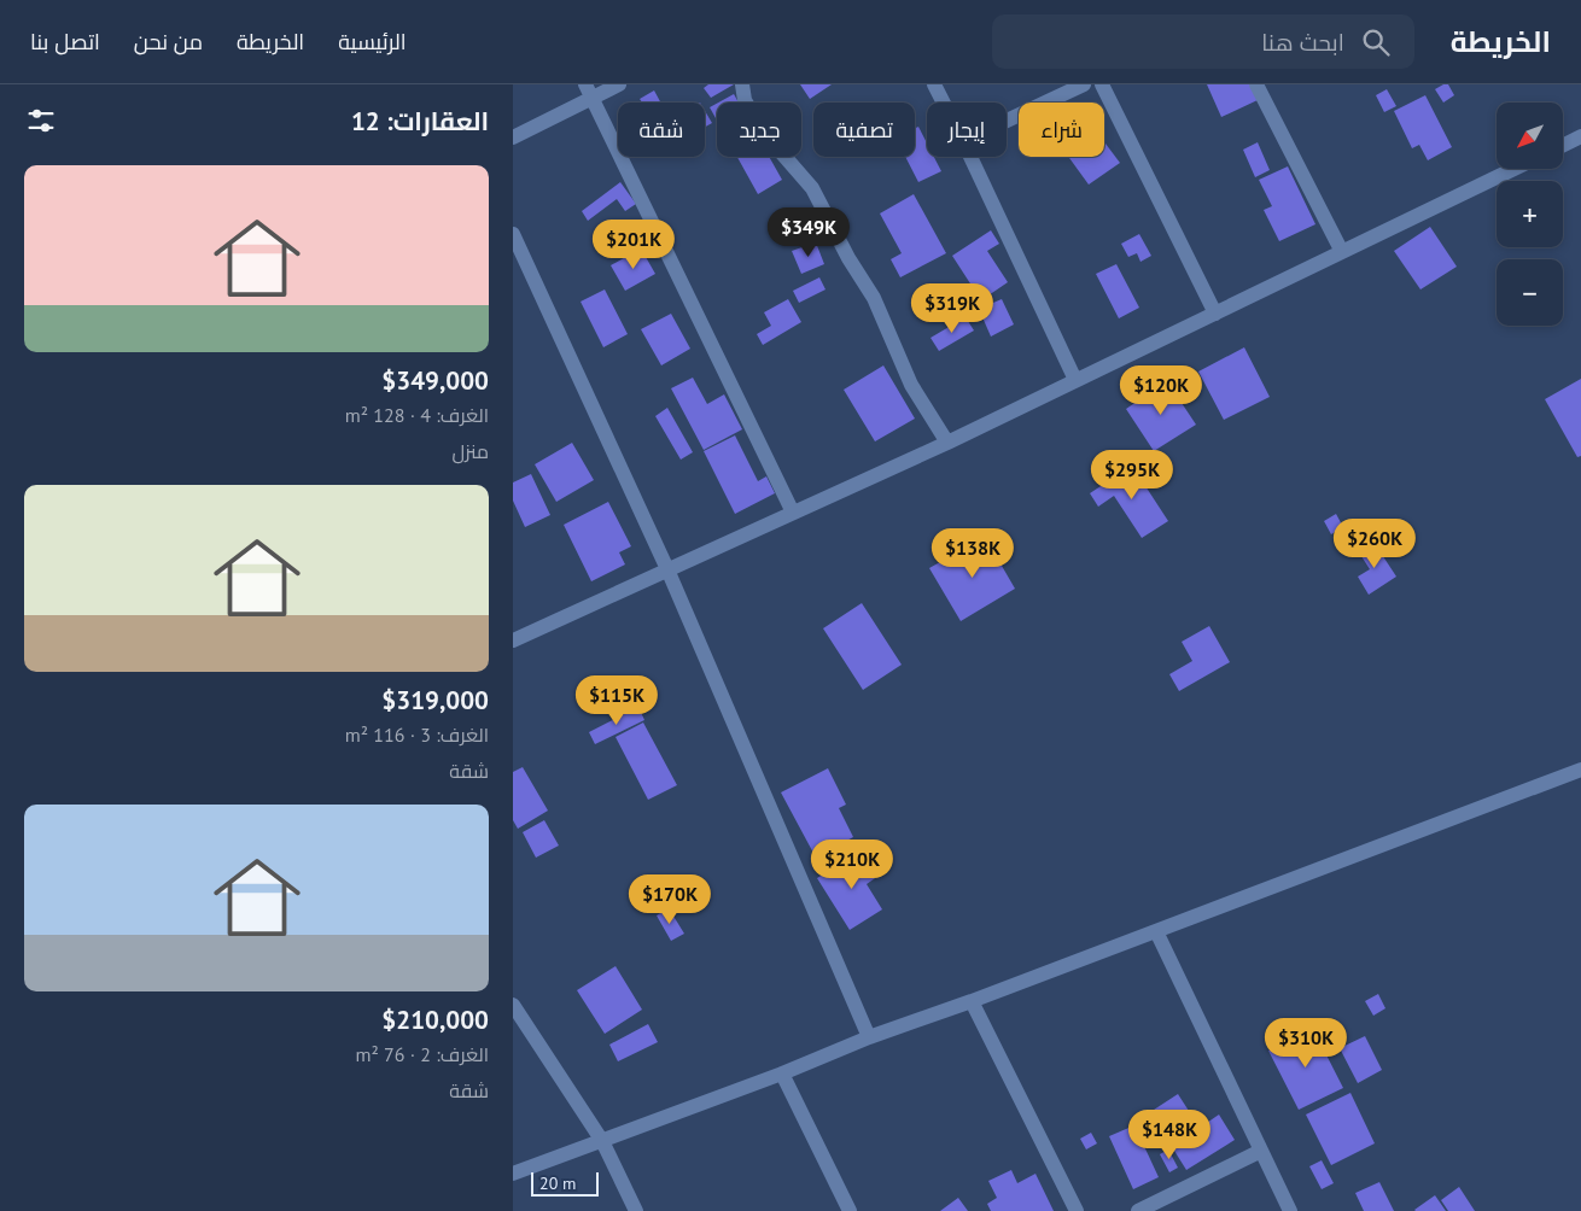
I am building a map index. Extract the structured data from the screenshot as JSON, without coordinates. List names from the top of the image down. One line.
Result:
{"scale_bar":"20 m","north":"bottom left","page":{"header":"الخريطة","search":"ابحث هنا","nav":["الرئيسية","الخريطة","من نحن","اتصل بنا"],"heading":"العقارات: 12","map_buttons":["+","−"],"chip":["شراء","إيجار","تصفية","جديد","شقة"],"list":[{"name":"$349,000","note":"الغرف: 4 · 128 m² · منزل"},{"name":"$319,000","note":"الغرف: 3 · 116 m² · شقة"},{"name":"$210,000","note":"الغرف: 2 · 76 m² · شقة"}],"price":["$349K","$201K","$319K","$120K","$295K","$260K","$138K","$115K","$210K","$170K","$310K","$148K"],"scale":"20 m"}}
